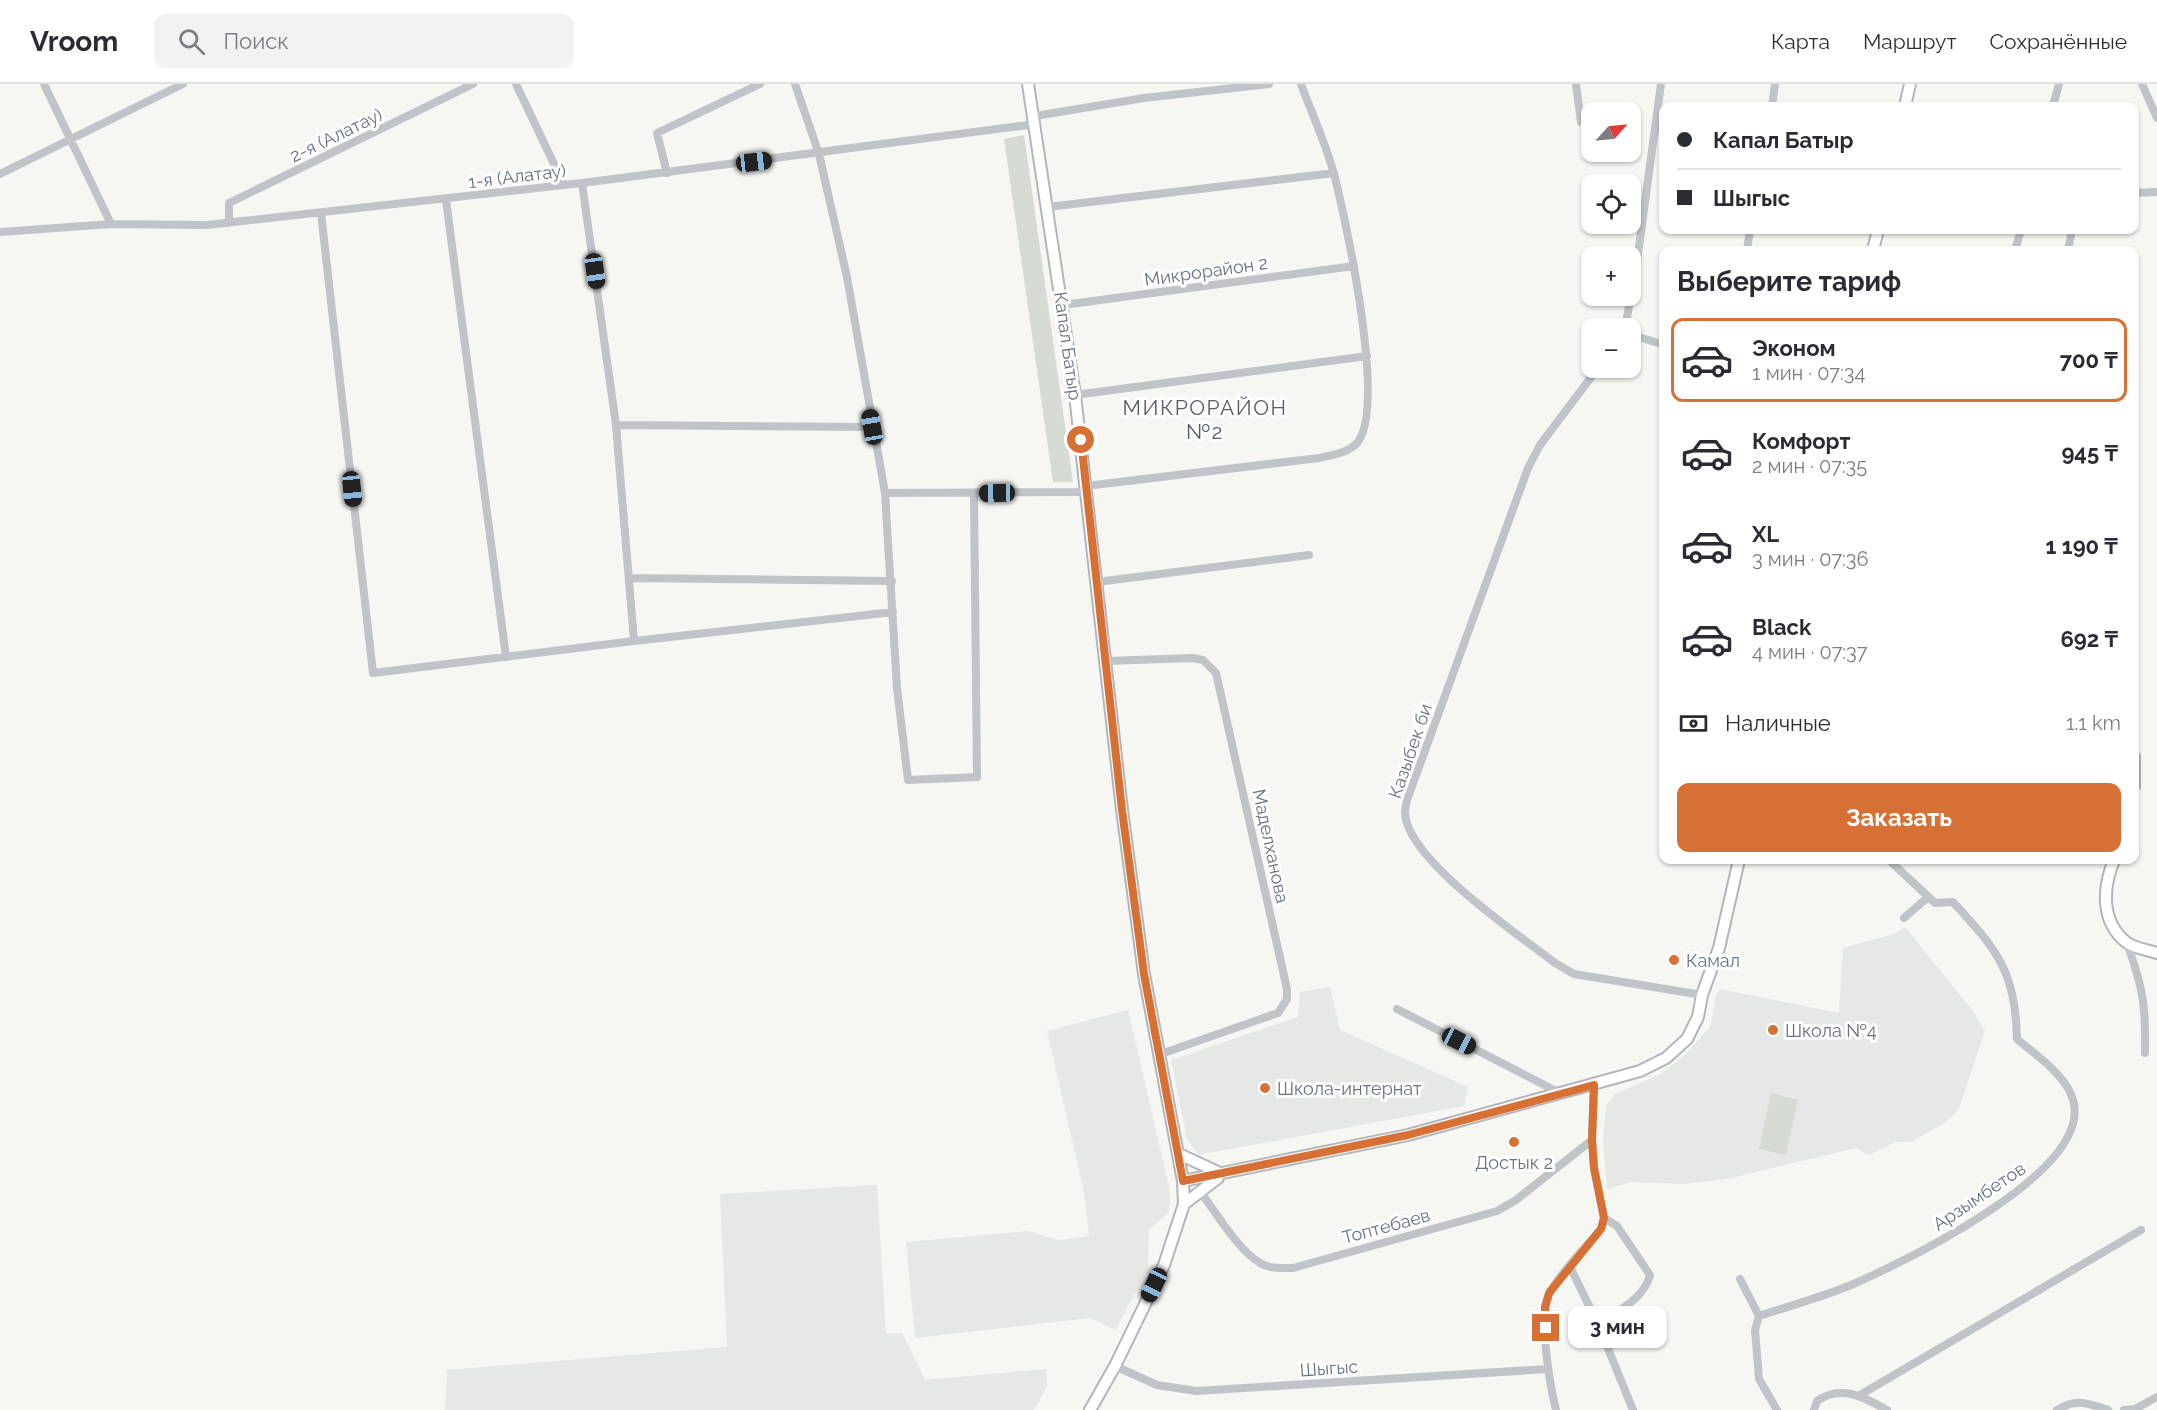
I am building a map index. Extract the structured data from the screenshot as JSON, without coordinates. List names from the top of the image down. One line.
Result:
{"streets":{"main road":["Капал Батыр"],"street":["2-я (Алатау)","1-я (Алатау)","Микрорайон 2","Казыбек би","Маделханова","Арзымбетов","Топтебаев","Шыгыс"]},"crossings":[["2-я (Алатау)","1-я (Алатау)"],["1-я (Алатау)","Капал Батыр"],["Микрорайон 2","Капал Батыр"],["Капал Батыр","Маделханова"],["Капал Батыр","Шыгыс"]],"districts":["МИКРОРАЙОН №2"],"places":["Камал","Школа №4","Школа-интернат","Достык 2"],"north":"top right","page":{"header":"Vroom","search":"Поиск","nav":["Карта","Маршрут","Сохранённые"],"map_buttons":["+","−"],"banner":["Капал Батыр","Шыгыс"],"heading":"Выберите тариф","list":[{"name":"Эконом","note":"1 мин · 07:34","value":"700 ₸"},{"name":"Комфорт","note":"2 мин · 07:35","value":"945 ₸"},{"name":"XL","note":"3 мин · 07:36","value":"1 190 ₸"},{"name":"Black","note":"4 мин · 07:37","value":"692 ₸"}],"pay":["Наличные","1.1 km"],"buttons":"Заказать","bubble":"3 мин"}}
